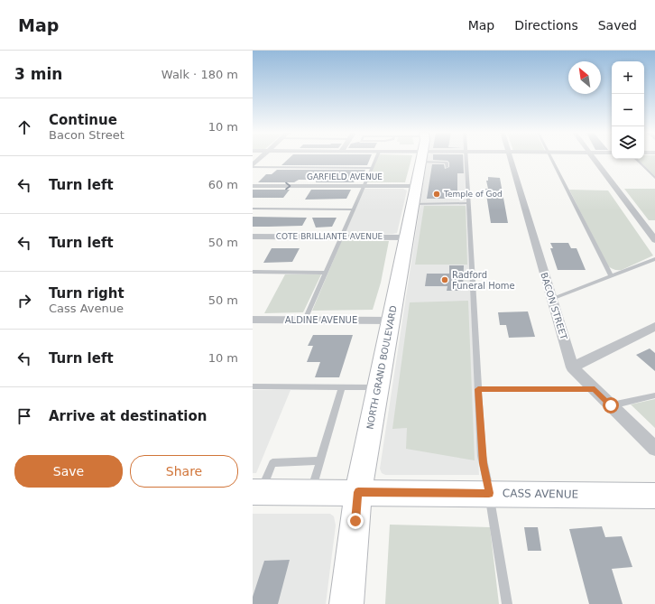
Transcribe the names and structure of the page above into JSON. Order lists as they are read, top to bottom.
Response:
{
  "streets": {
    "main road": ["NORTH GRAND BOULEVARD", "CASS AVENUE"],
    "street": [
      "GARFIELD AVENUE",
      "COTE BRILLIANTE AVENUE",
      "BACON STREET",
      "ALDINE AVENUE"
    ]
  },
  "crossings": [
    ["GARFIELD AVENUE", "NORTH GRAND BOULEVARD"],
    ["COTE BRILLIANTE AVENUE", "NORTH GRAND BOULEVARD"],
    ["ALDINE AVENUE", "NORTH GRAND BOULEVARD"],
    ["NORTH GRAND BOULEVARD", "CASS AVENUE"]
  ],
  "one_way": ["GARFIELD AVENUE"],
  "places": ["Temple of God", "Radford Funeral Home"],
  "north": "top left",
  "page": {
    "header": "Map",
    "nav": ["Map", "Directions", "Saved"],
    "heading": ["3 min", "Walk · 180 m"],
    "map_buttons": ["+", "−"],
    "list": [
      ["Continue", "Bacon Street", "10 m"],
      ["Turn left", "60 m"],
      ["Turn left", "50 m"],
      ["Turn right", "Cass Avenue", "50 m"],
      ["Turn left", "10 m"],
      "Arrive at destination"
    ],
    "buttons": ["Save", "Share"]
  }
}
